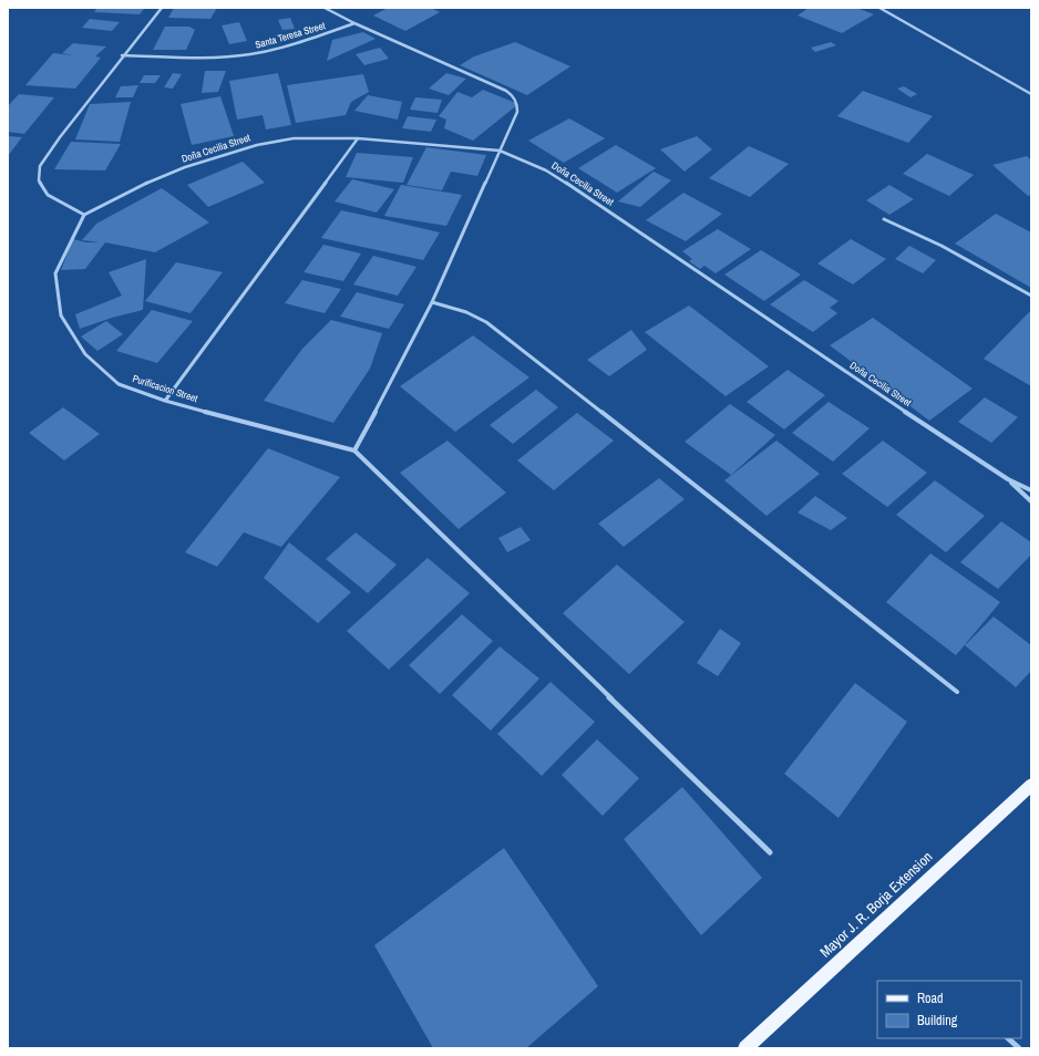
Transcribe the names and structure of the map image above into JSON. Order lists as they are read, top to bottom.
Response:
{
  "streets": {
    "main road": ["Mayor J. R. Borja Extension"],
    "street": ["Santa Teresa Street", "Doña Cecilia Street", "Purificacion Street"]
  },
  "crossings": [
    ["Doña Cecilia Street", "Purificacion Street"]
  ],
  "legend": ["Road", "Building"]
}
